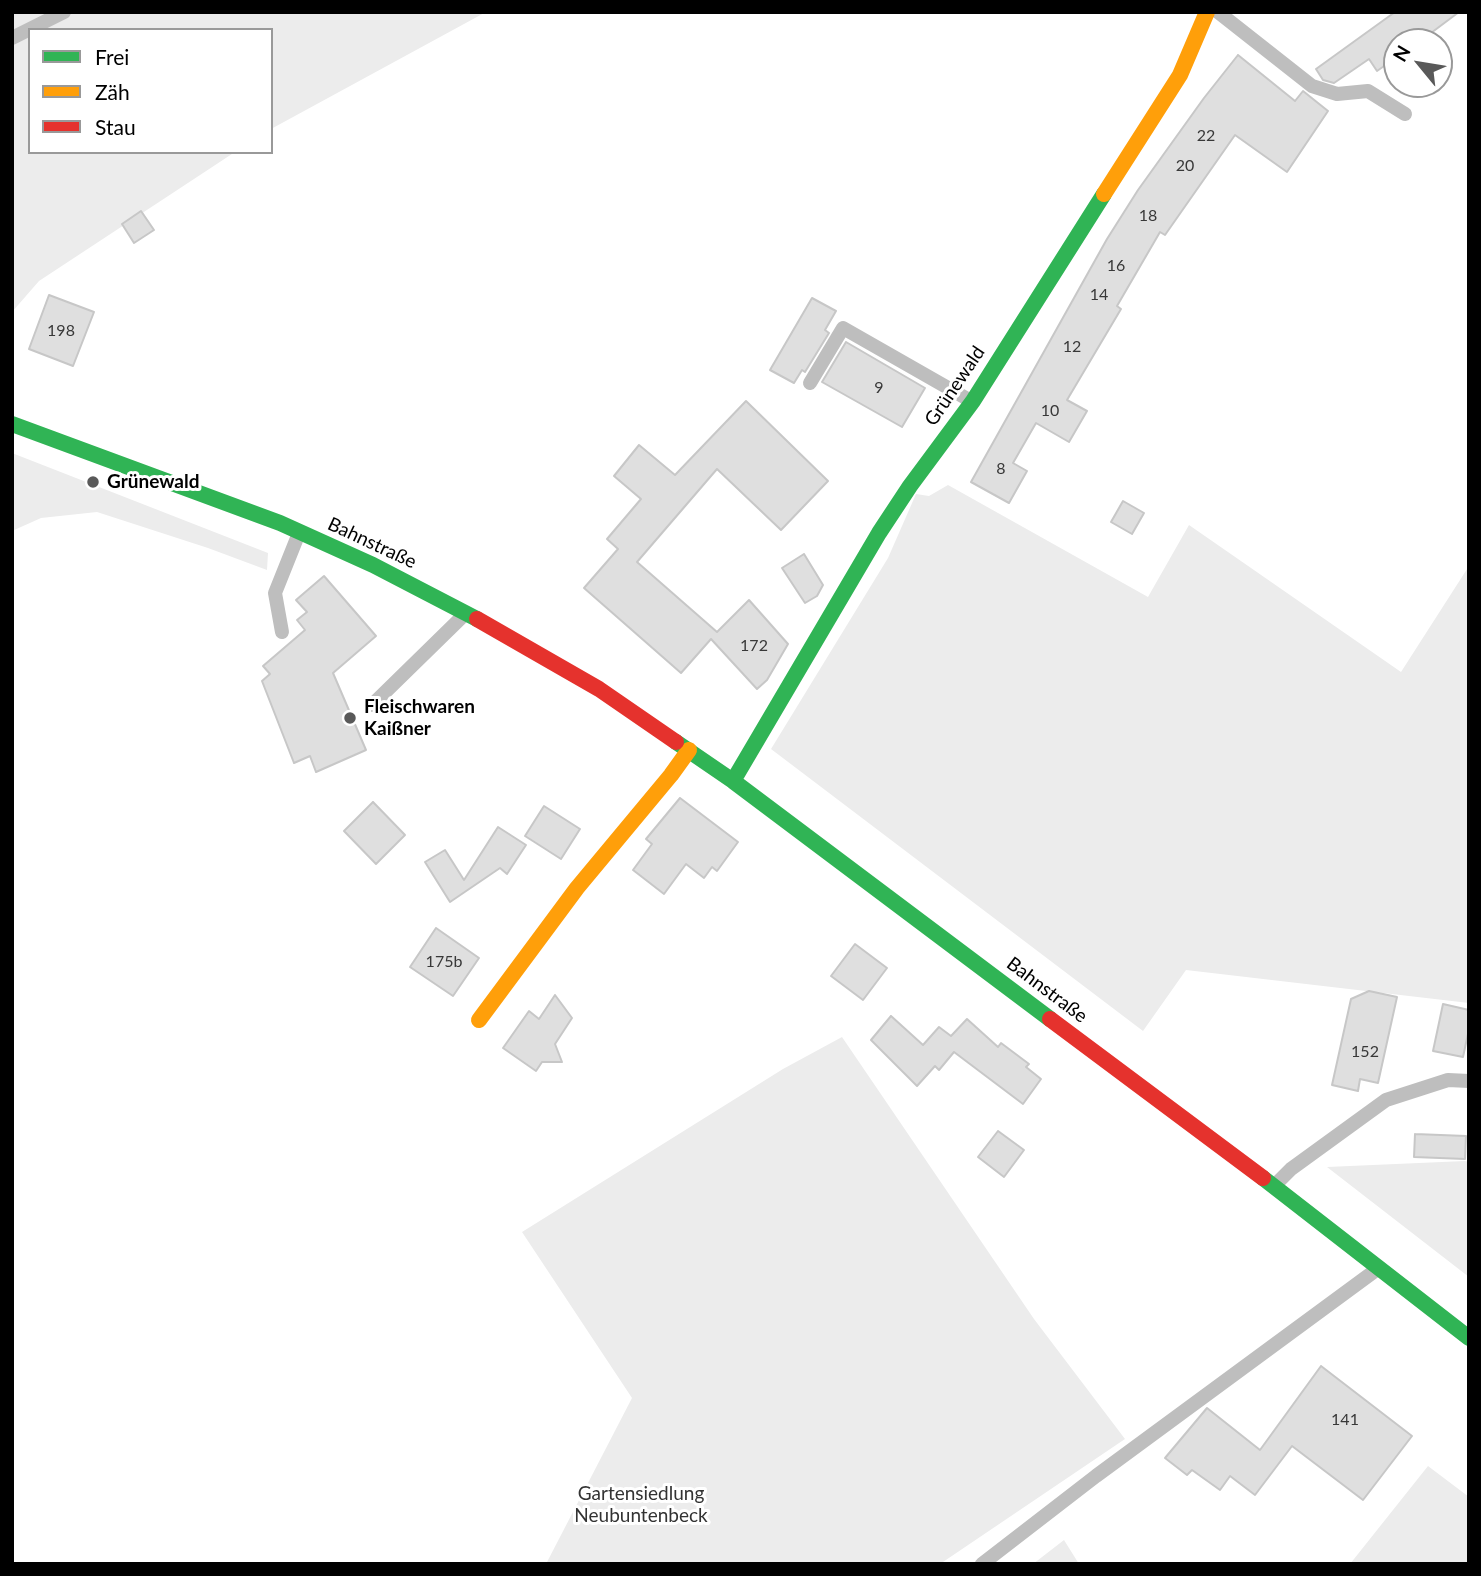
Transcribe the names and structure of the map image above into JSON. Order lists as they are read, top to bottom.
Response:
{
  "streets": {
    "main road": ["Grünewald", "Bahnstraße"]
  },
  "crossings": [
    ["Grünewald", "Bahnstraße"]
  ],
  "parks": ["Gartensiedlung Neubuntenbeck"],
  "places": ["Grünewald", "Fleischwaren Kaißner"],
  "house_numbers": [
    "22",
    "20",
    "18",
    "16",
    "14",
    "198",
    "12",
    "9",
    "10",
    "8",
    "172",
    "175b",
    "152",
    "141"
  ],
  "legend": ["Frei", "Zäh", "Stau"],
  "north": "top left"
}
